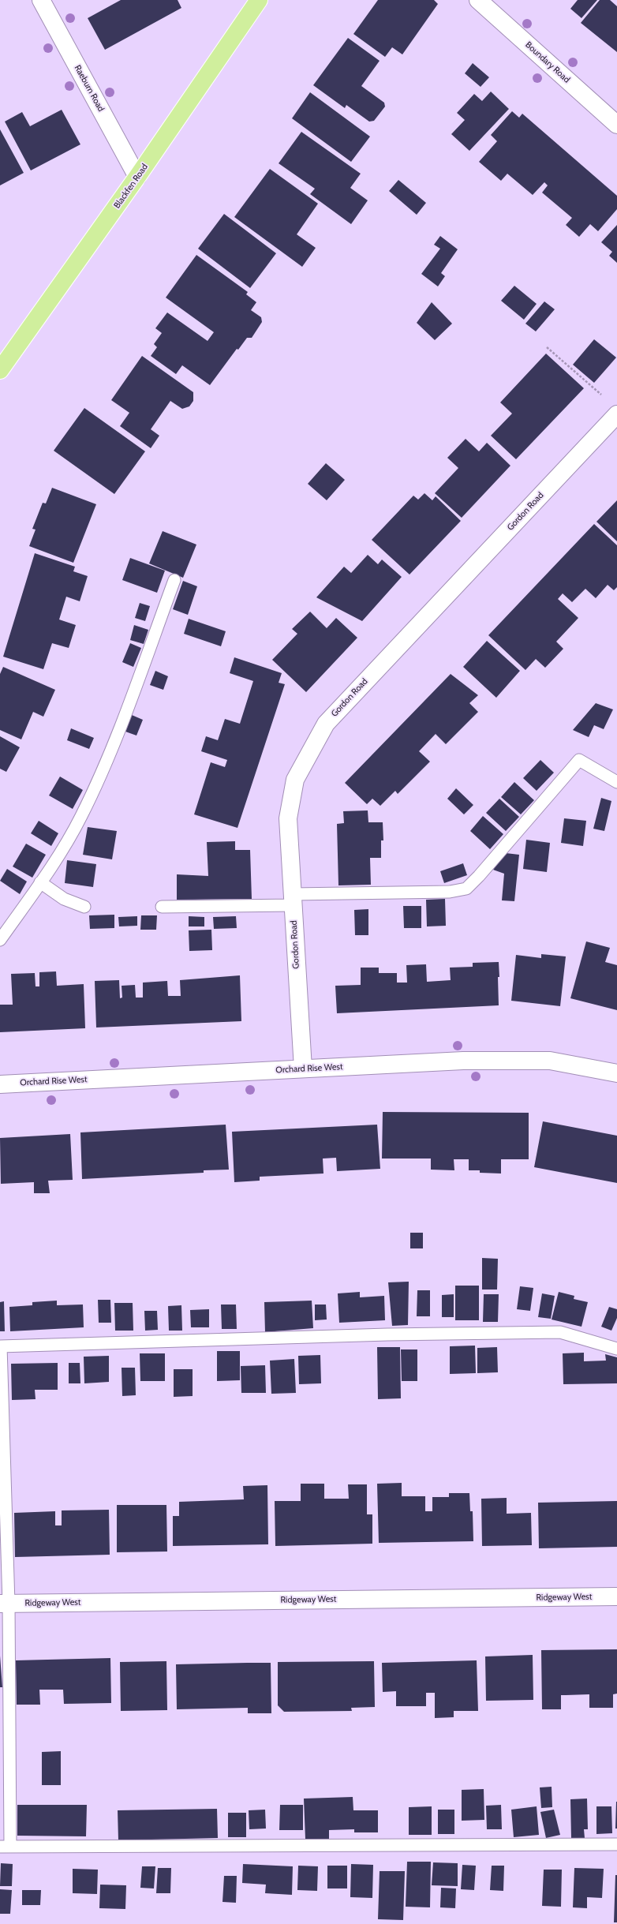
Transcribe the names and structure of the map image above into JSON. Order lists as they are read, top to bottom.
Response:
{
  "streets": {
    "main road": ["Blackfen Road"],
    "street": [
      "Boundary Road",
      "Raeburn Road",
      "Gordon Road",
      "Orchard Rise West",
      "Ridgeway West"
    ]
  },
  "crossings": [
    ["Raeburn Road", "Blackfen Road"],
    ["Gordon Road", "Orchard Rise West"]
  ]
}
